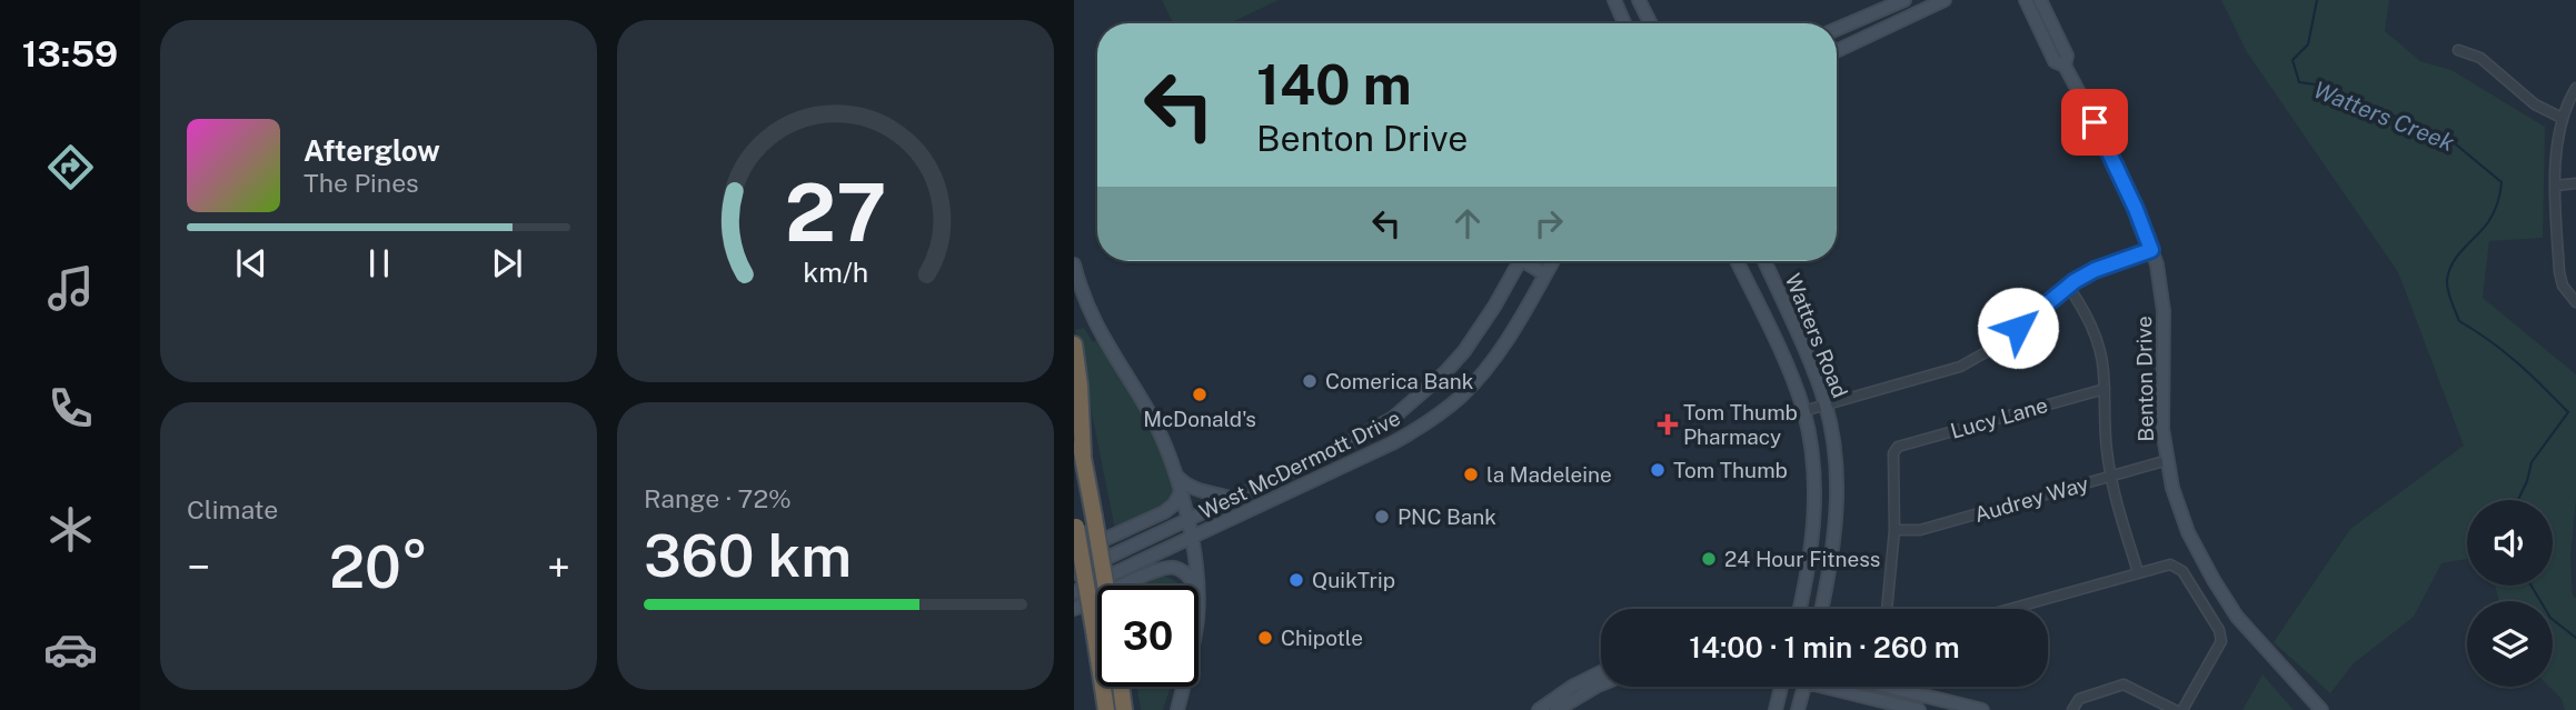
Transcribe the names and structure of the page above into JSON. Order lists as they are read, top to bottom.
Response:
{
  "streets": {
    "main road": ["Watters Road", "Benton Drive", "West McDermott Drive"],
    "street": ["Lucy Lane", "Audrey Way"]
  },
  "crossings": [
    ["Benton Drive", "Audrey Way"],
    ["Lucy Lane", "Audrey Way"]
  ],
  "water": ["Watters Creek"],
  "places": {
    "other": [
      "Comerica Bank",
      "McDonald's",
      "Tom Thumb",
      "la Madeleine",
      "PNC Bank",
      "24 Hour Fitness",
      "QuikTrip",
      "Chipotle"
    ],
    "health": ["Tom Thumb Pharmacy"]
  },
  "page": {
    "tabs": "13:59",
    "turn": ["140 m", "Benton Drive"],
    "song": ["Afterglow", "The Pines"],
    "tile": [
      "Climate",
      ["Range · 72%", "360 km"]
    ],
    "heat": ["−", "20°", "+"],
    "limit": "30",
    "trip": "14:00 · 1 min · 260 m",
    "gauge": ["27", "km/h"]
  }
}
